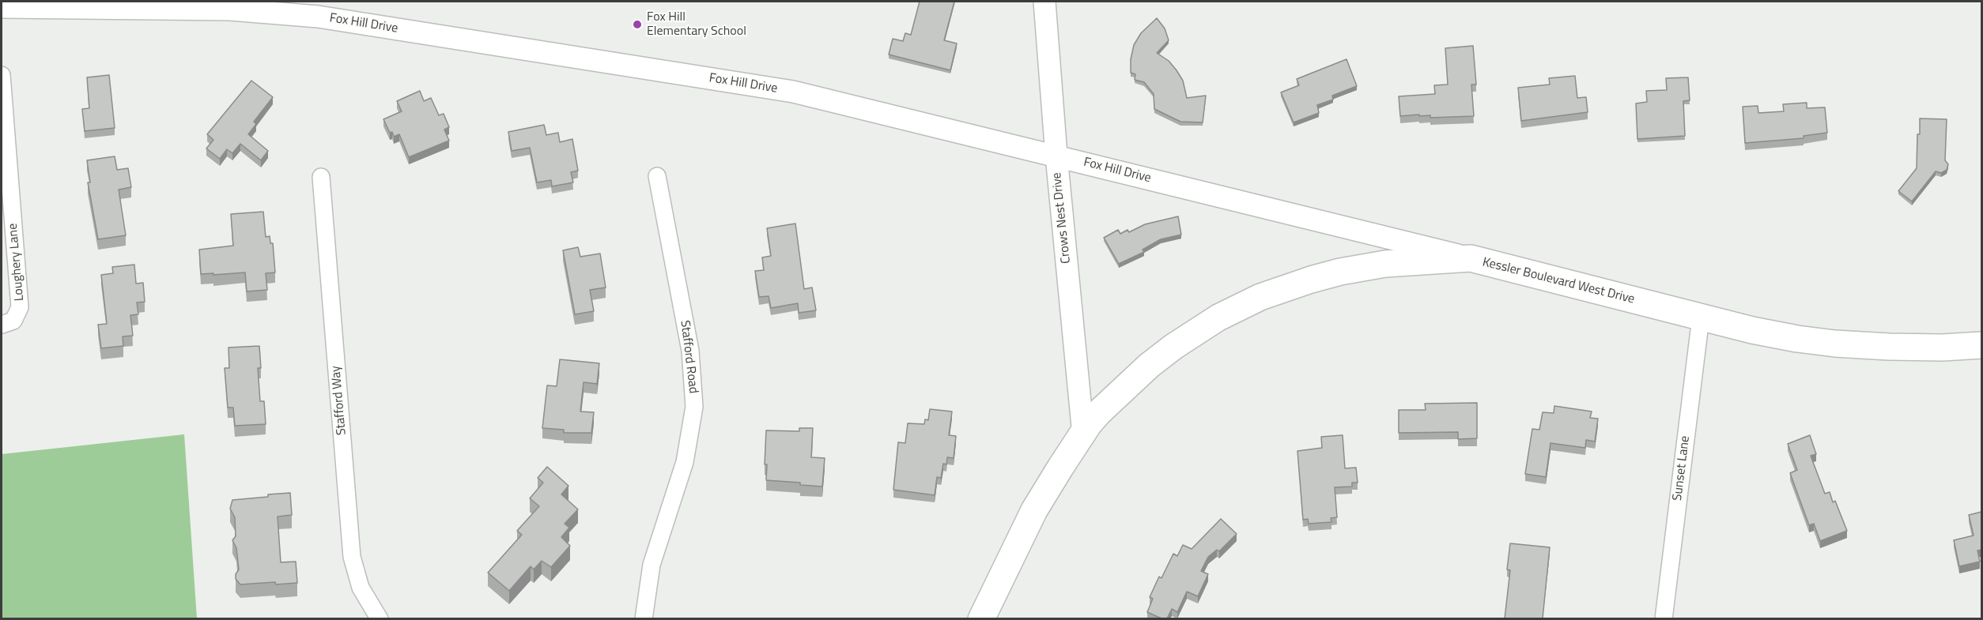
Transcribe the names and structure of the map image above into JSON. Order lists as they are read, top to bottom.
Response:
{
  "streets": {
    "main road": ["Kessler Boulevard West Drive"],
    "street": [
      "Fox Hill Drive",
      "Crows Nest Drive",
      "Loughery Lane",
      "Stafford Road",
      "Stafford Way",
      "Sunset Lane"
    ]
  },
  "crossings": [
    ["Fox Hill Drive", "Crows Nest Drive"],
    ["Fox Hill Drive", "Kessler Boulevard West Drive"],
    ["Crows Nest Drive", "Kessler Boulevard West Drive"],
    ["Kessler Boulevard West Drive", "Sunset Lane"]
  ],
  "places": ["Fox Hill Elementary School"]
}
